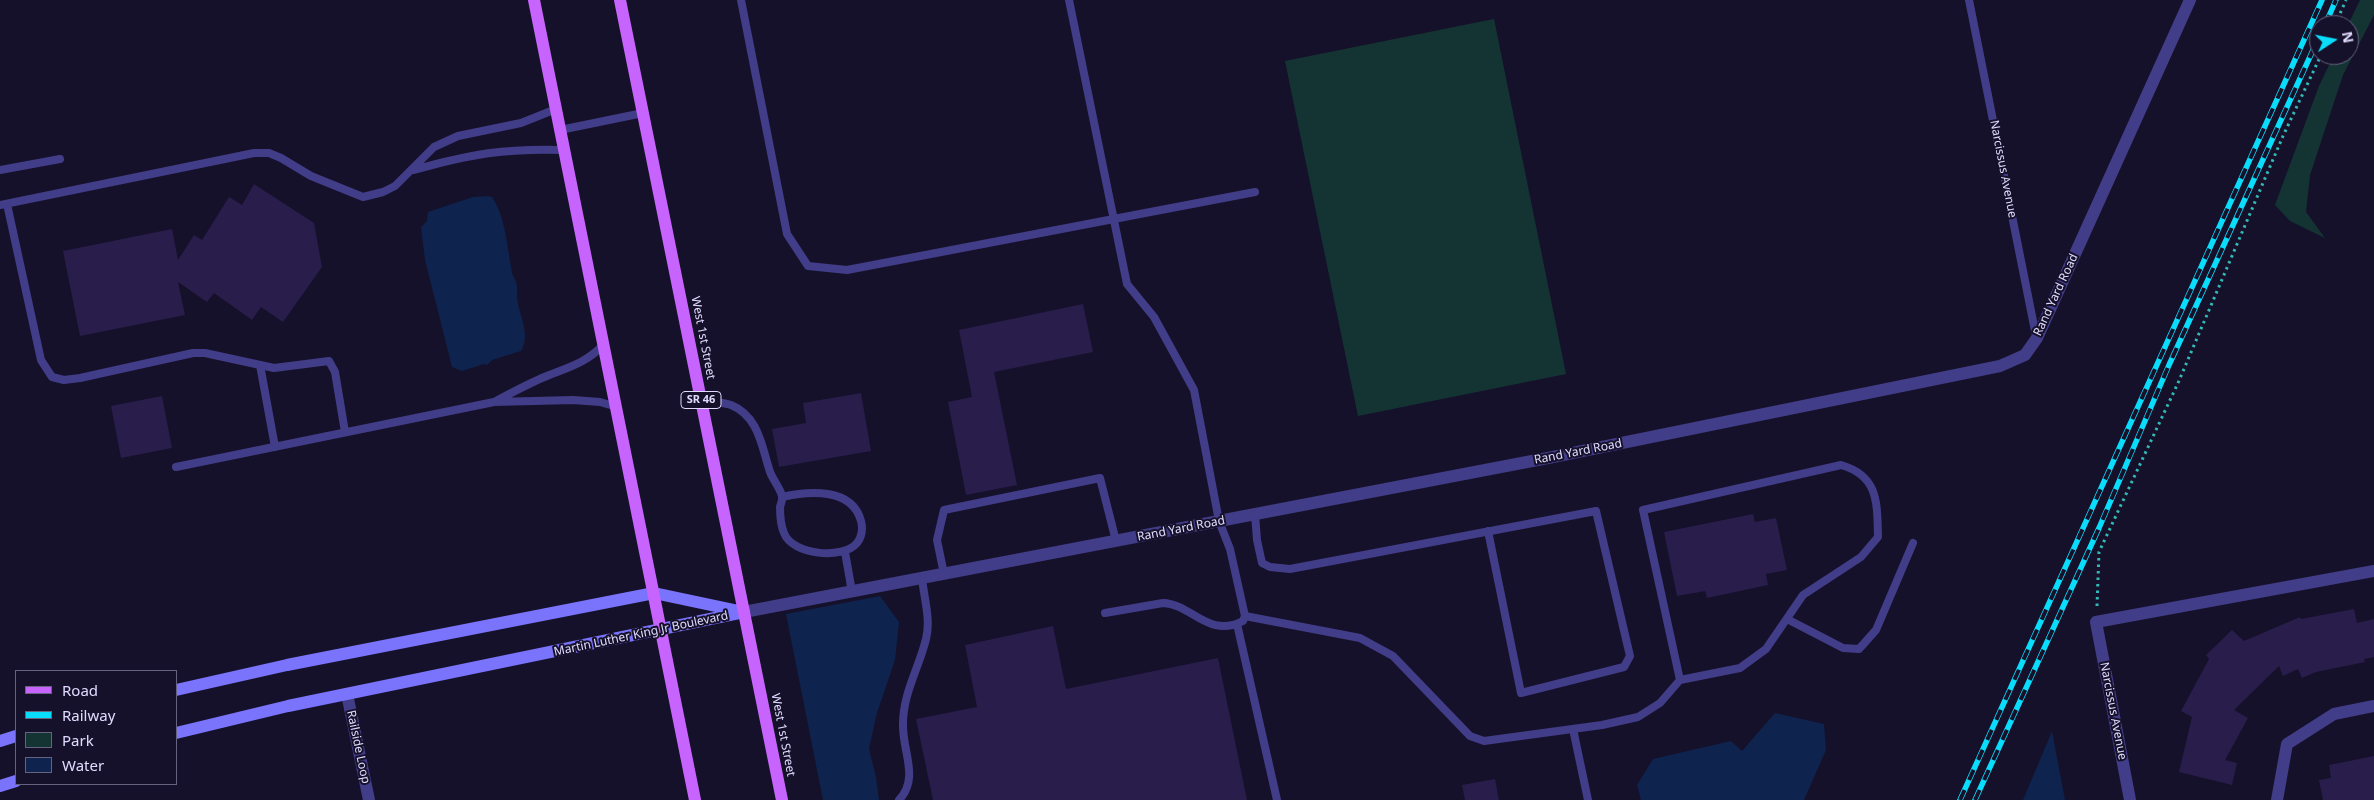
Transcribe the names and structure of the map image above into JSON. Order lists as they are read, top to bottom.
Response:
{
  "streets": {
    "main road": ["West 1st Street", "SR 46", "Martin Luther King Jr Boulevard"],
    "street": ["Narcissus Avenue", "Rand Yard Road", "Railside Loop"]
  },
  "crossings": [
    ["Narcissus Avenue", "Rand Yard Road"],
    ["Rand Yard Road", "West 1st Street"],
    ["Rand Yard Road", "Martin Luther King Jr Boulevard"],
    ["West 1st Street", "Martin Luther King Jr Boulevard"],
    ["Martin Luther King Jr Boulevard", "Railside Loop"]
  ],
  "legend": [
    "Road",
    "Railway",
    "Park",
    "Water"
  ],
  "north": "right"
}
